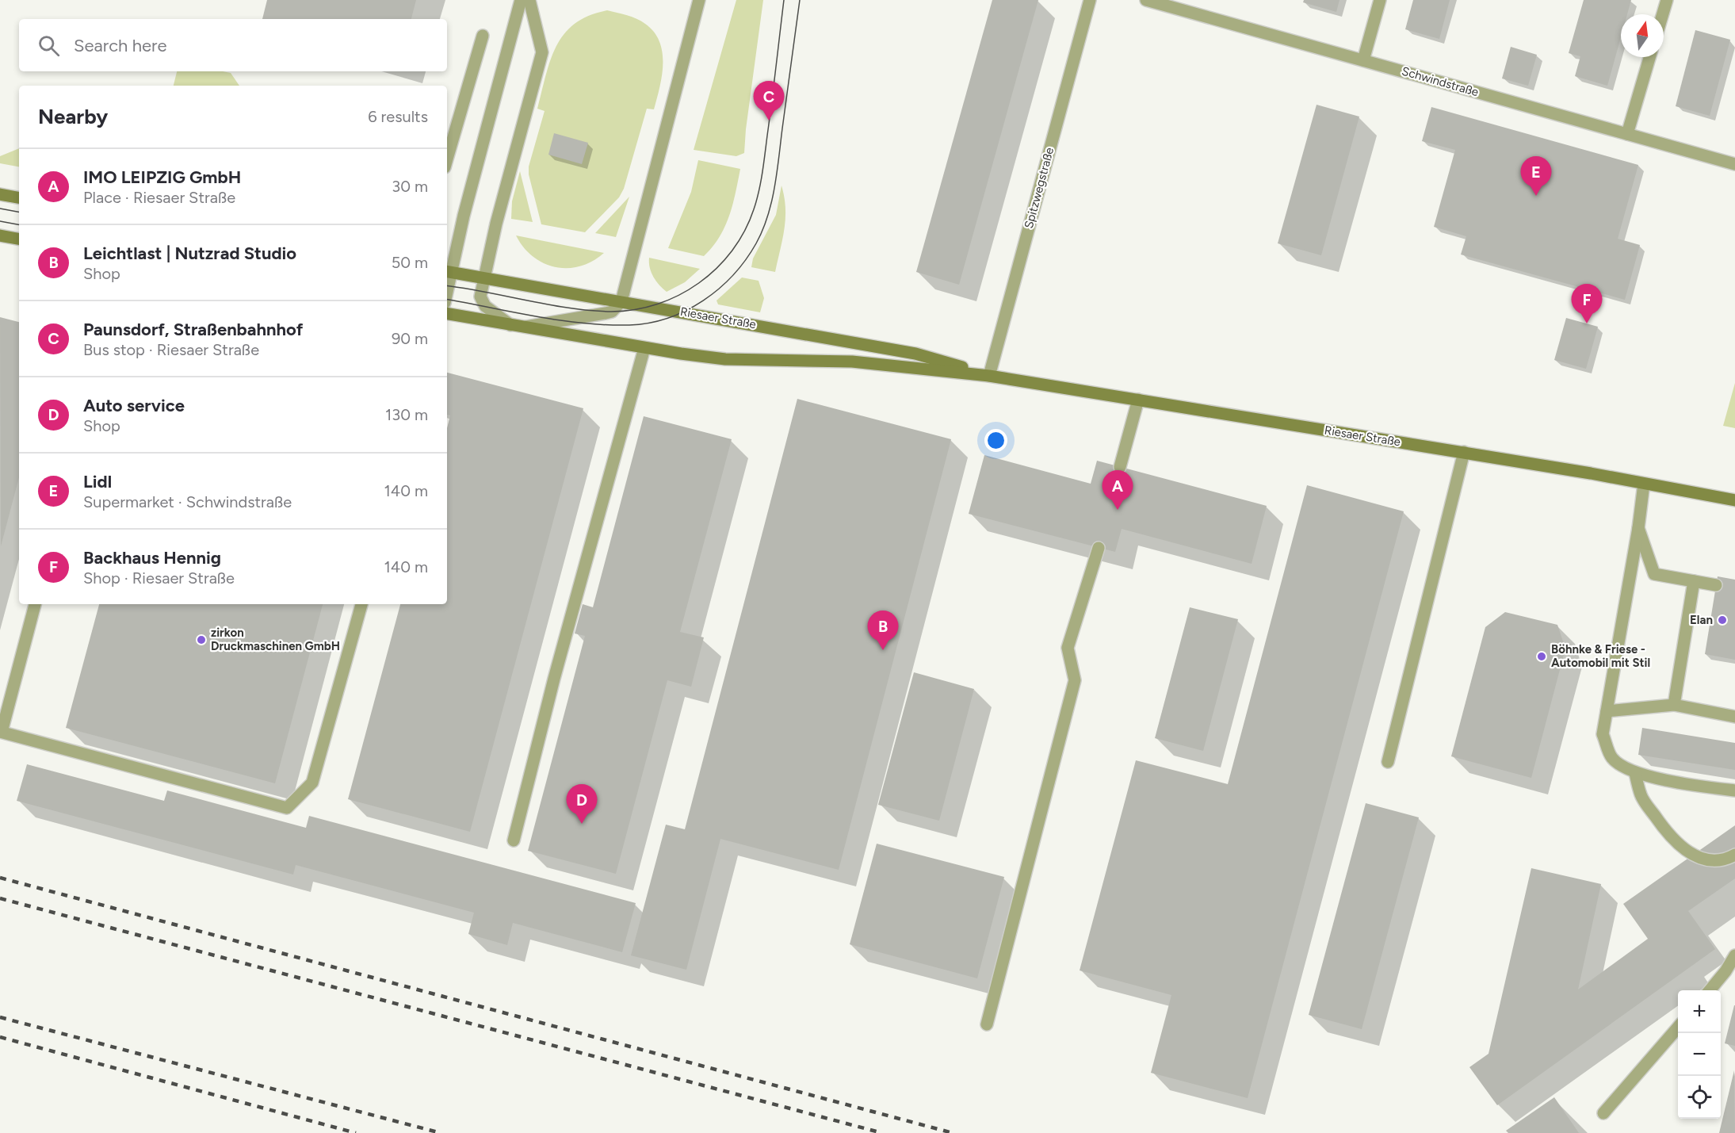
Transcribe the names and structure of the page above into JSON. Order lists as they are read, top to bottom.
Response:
{
  "streets": {
    "main road": ["Riesaer Straße"],
    "street": ["Schwindstraße", "Spitzwegstraße"]
  },
  "crossings": [
    ["Spitzwegstraße", "Riesaer Straße"]
  ],
  "places": ["Elan", "zirkon Druckmaschinen GmbH", "Böhnke & Friese - Automobil mit Stil"],
  "north": "top",
  "page": {
    "search": "Search here",
    "pins": [
      "C",
      "E",
      "F",
      "A",
      "B",
      "D"
    ],
    "heading": ["Nearby", "6 results"],
    "list": [
      {
        "mark": "A",
        "name": "IMO LEIPZIG GmbH",
        "note": "Place · Riesaer Straße",
        "value": "30 m"
      },
      {
        "mark": "B",
        "name": "Leichtlast | Nutzrad Studio",
        "note": "Shop",
        "value": "50 m"
      },
      {
        "mark": "C",
        "name": "Paunsdorf, Straßenbahnhof",
        "note": "Bus stop · Riesaer Straße",
        "value": "90 m"
      },
      {
        "mark": "D",
        "name": "Auto service",
        "note": "Shop",
        "value": "130 m"
      },
      {
        "mark": "E",
        "name": "Lidl",
        "note": "Supermarket · Schwindstraße",
        "value": "140 m"
      },
      {
        "mark": "F",
        "name": "Backhaus Hennig",
        "note": "Shop · Riesaer Straße",
        "value": "140 m"
      }
    ],
    "map_buttons": ["+", "−"]
  }
}
